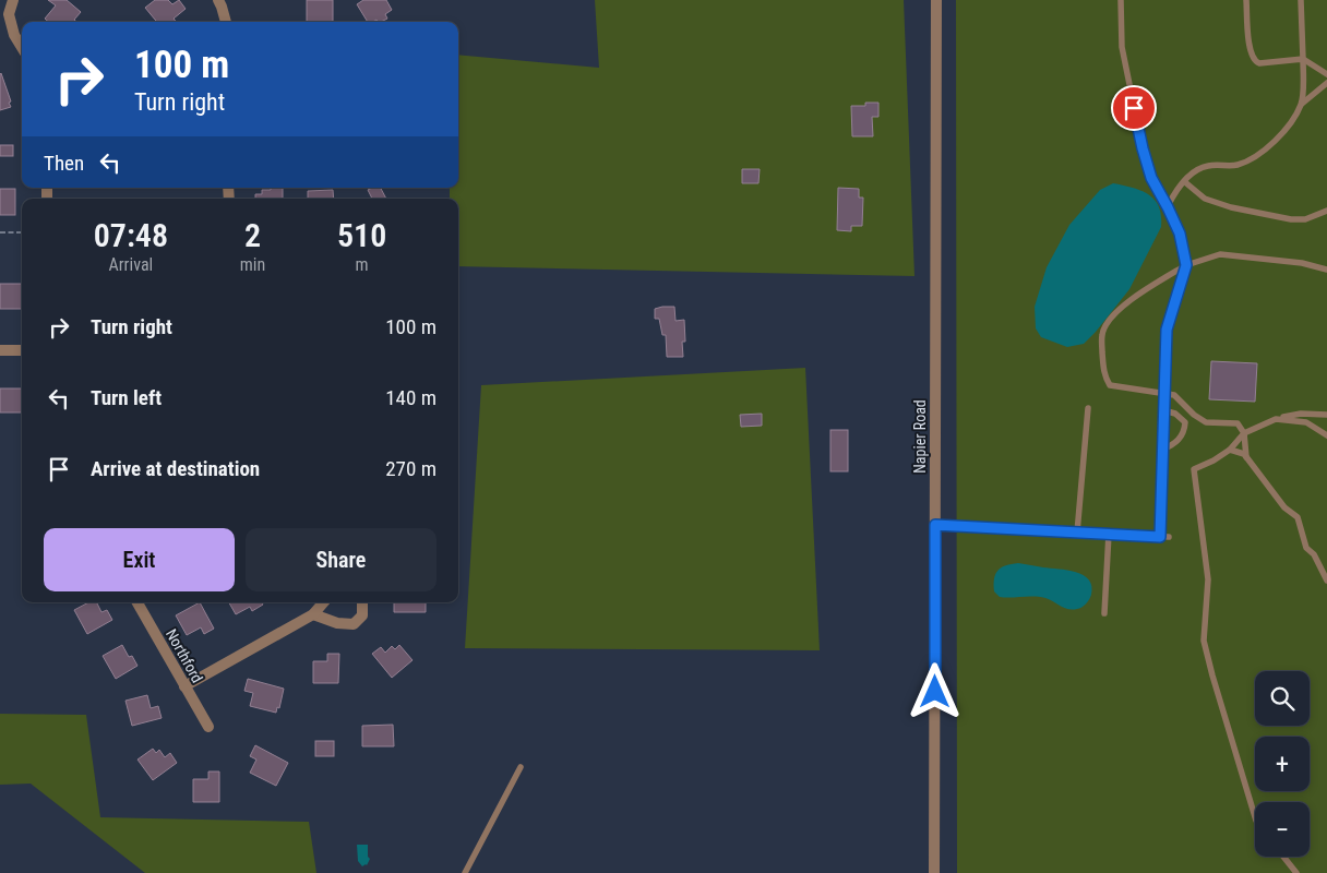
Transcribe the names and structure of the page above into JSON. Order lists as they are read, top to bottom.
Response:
{
  "streets": {
    "street": ["Napier Road", "Northford"]
  },
  "page": {
    "turn": ["100 m", "Turn right"],
    "then": "Then",
    "eta": [
      "07:48",
      "Arrival",
      "2",
      "min",
      "510",
      "m"
    ],
    "list": [
      {
        "name": "Turn right",
        "value": "100 m"
      },
      {
        "name": "Turn left",
        "value": "140 m"
      },
      {
        "name": "Arrive at destination",
        "value": "270 m"
      }
    ],
    "buttons": ["Exit", "Share"],
    "map_buttons": ["+", "−"]
  }
}
